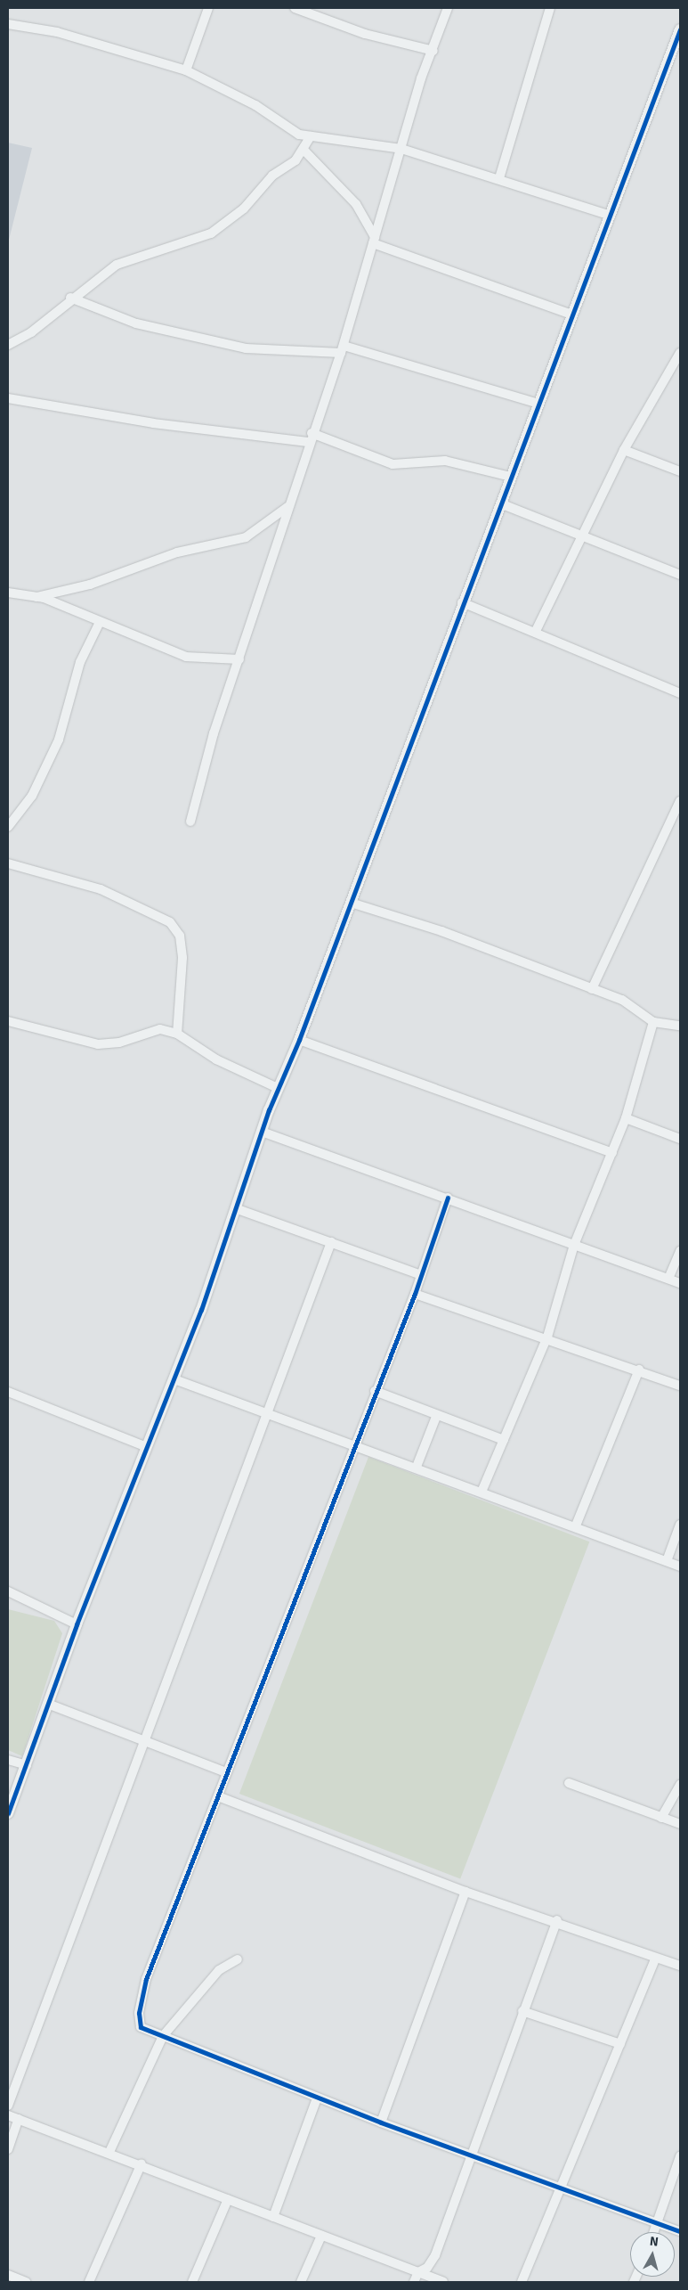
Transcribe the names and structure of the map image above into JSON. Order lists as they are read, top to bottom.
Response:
{
  "north": "top"
}
